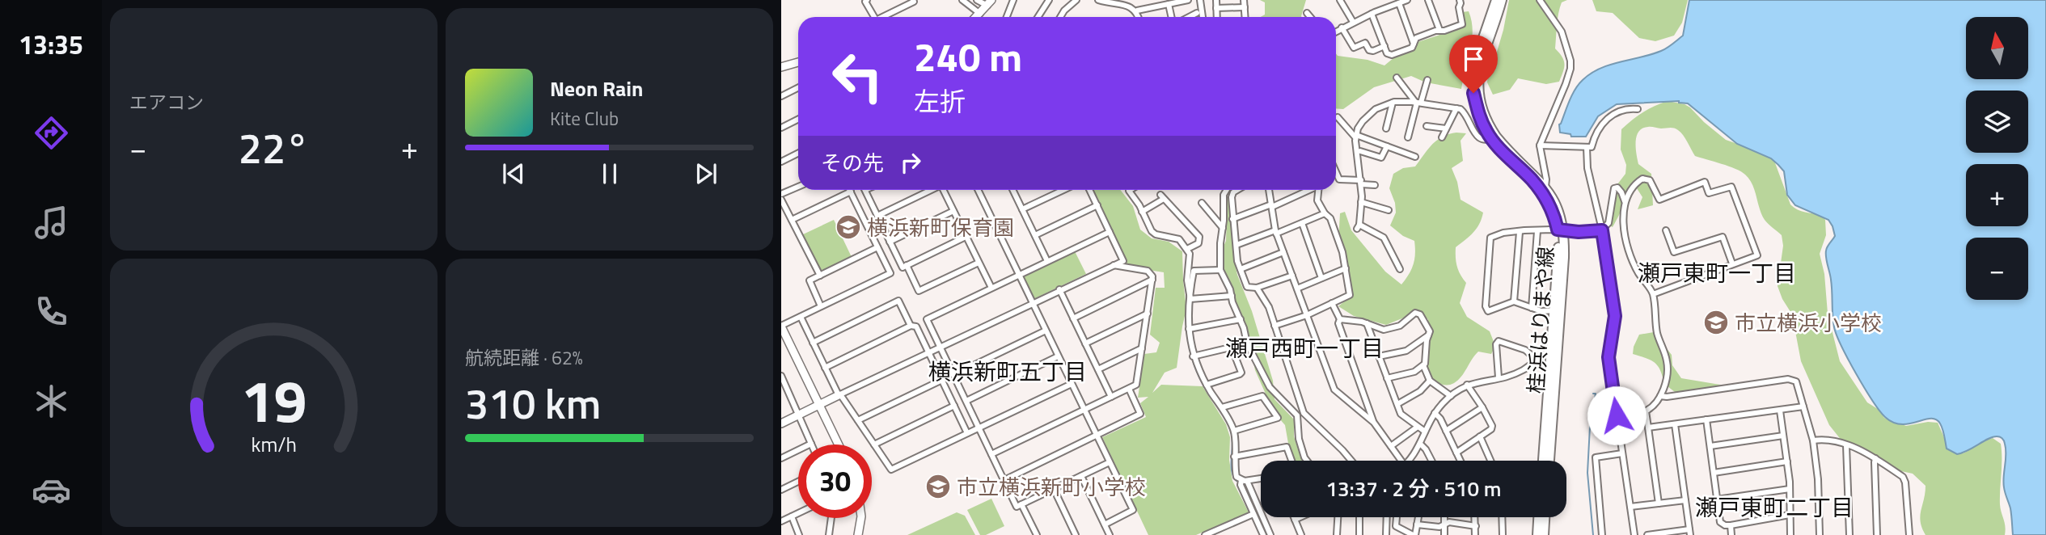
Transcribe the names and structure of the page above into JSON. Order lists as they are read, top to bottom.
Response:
{
  "streets": {
    "main road": ["桂浜はりまや線"]
  },
  "districts": [
    "瀬戸東町一丁目",
    "瀬戸西町一丁目",
    "横浜新町五丁目",
    "瀬戸東町二丁目"
  ],
  "places": {
    "school or university": ["横浜新町保育園", "市立横浜小学校", "市立横浜新町小学校"]
  },
  "north": "top",
  "page": {
    "tabs": "13:35",
    "tile": [
      "エアコン",
      ["航続距離 · 62%", "310 km"]
    ],
    "map_buttons": ["+", "−"],
    "turn": ["240 m", "左折"],
    "song": ["Neon Rain", "Kite Club"],
    "heat": ["−", "22°", "+"],
    "then": "その先",
    "limit": "30",
    "trip": "13:37 · 2 分 · 510 m",
    "gauge": ["19", "km/h"]
  }
}
